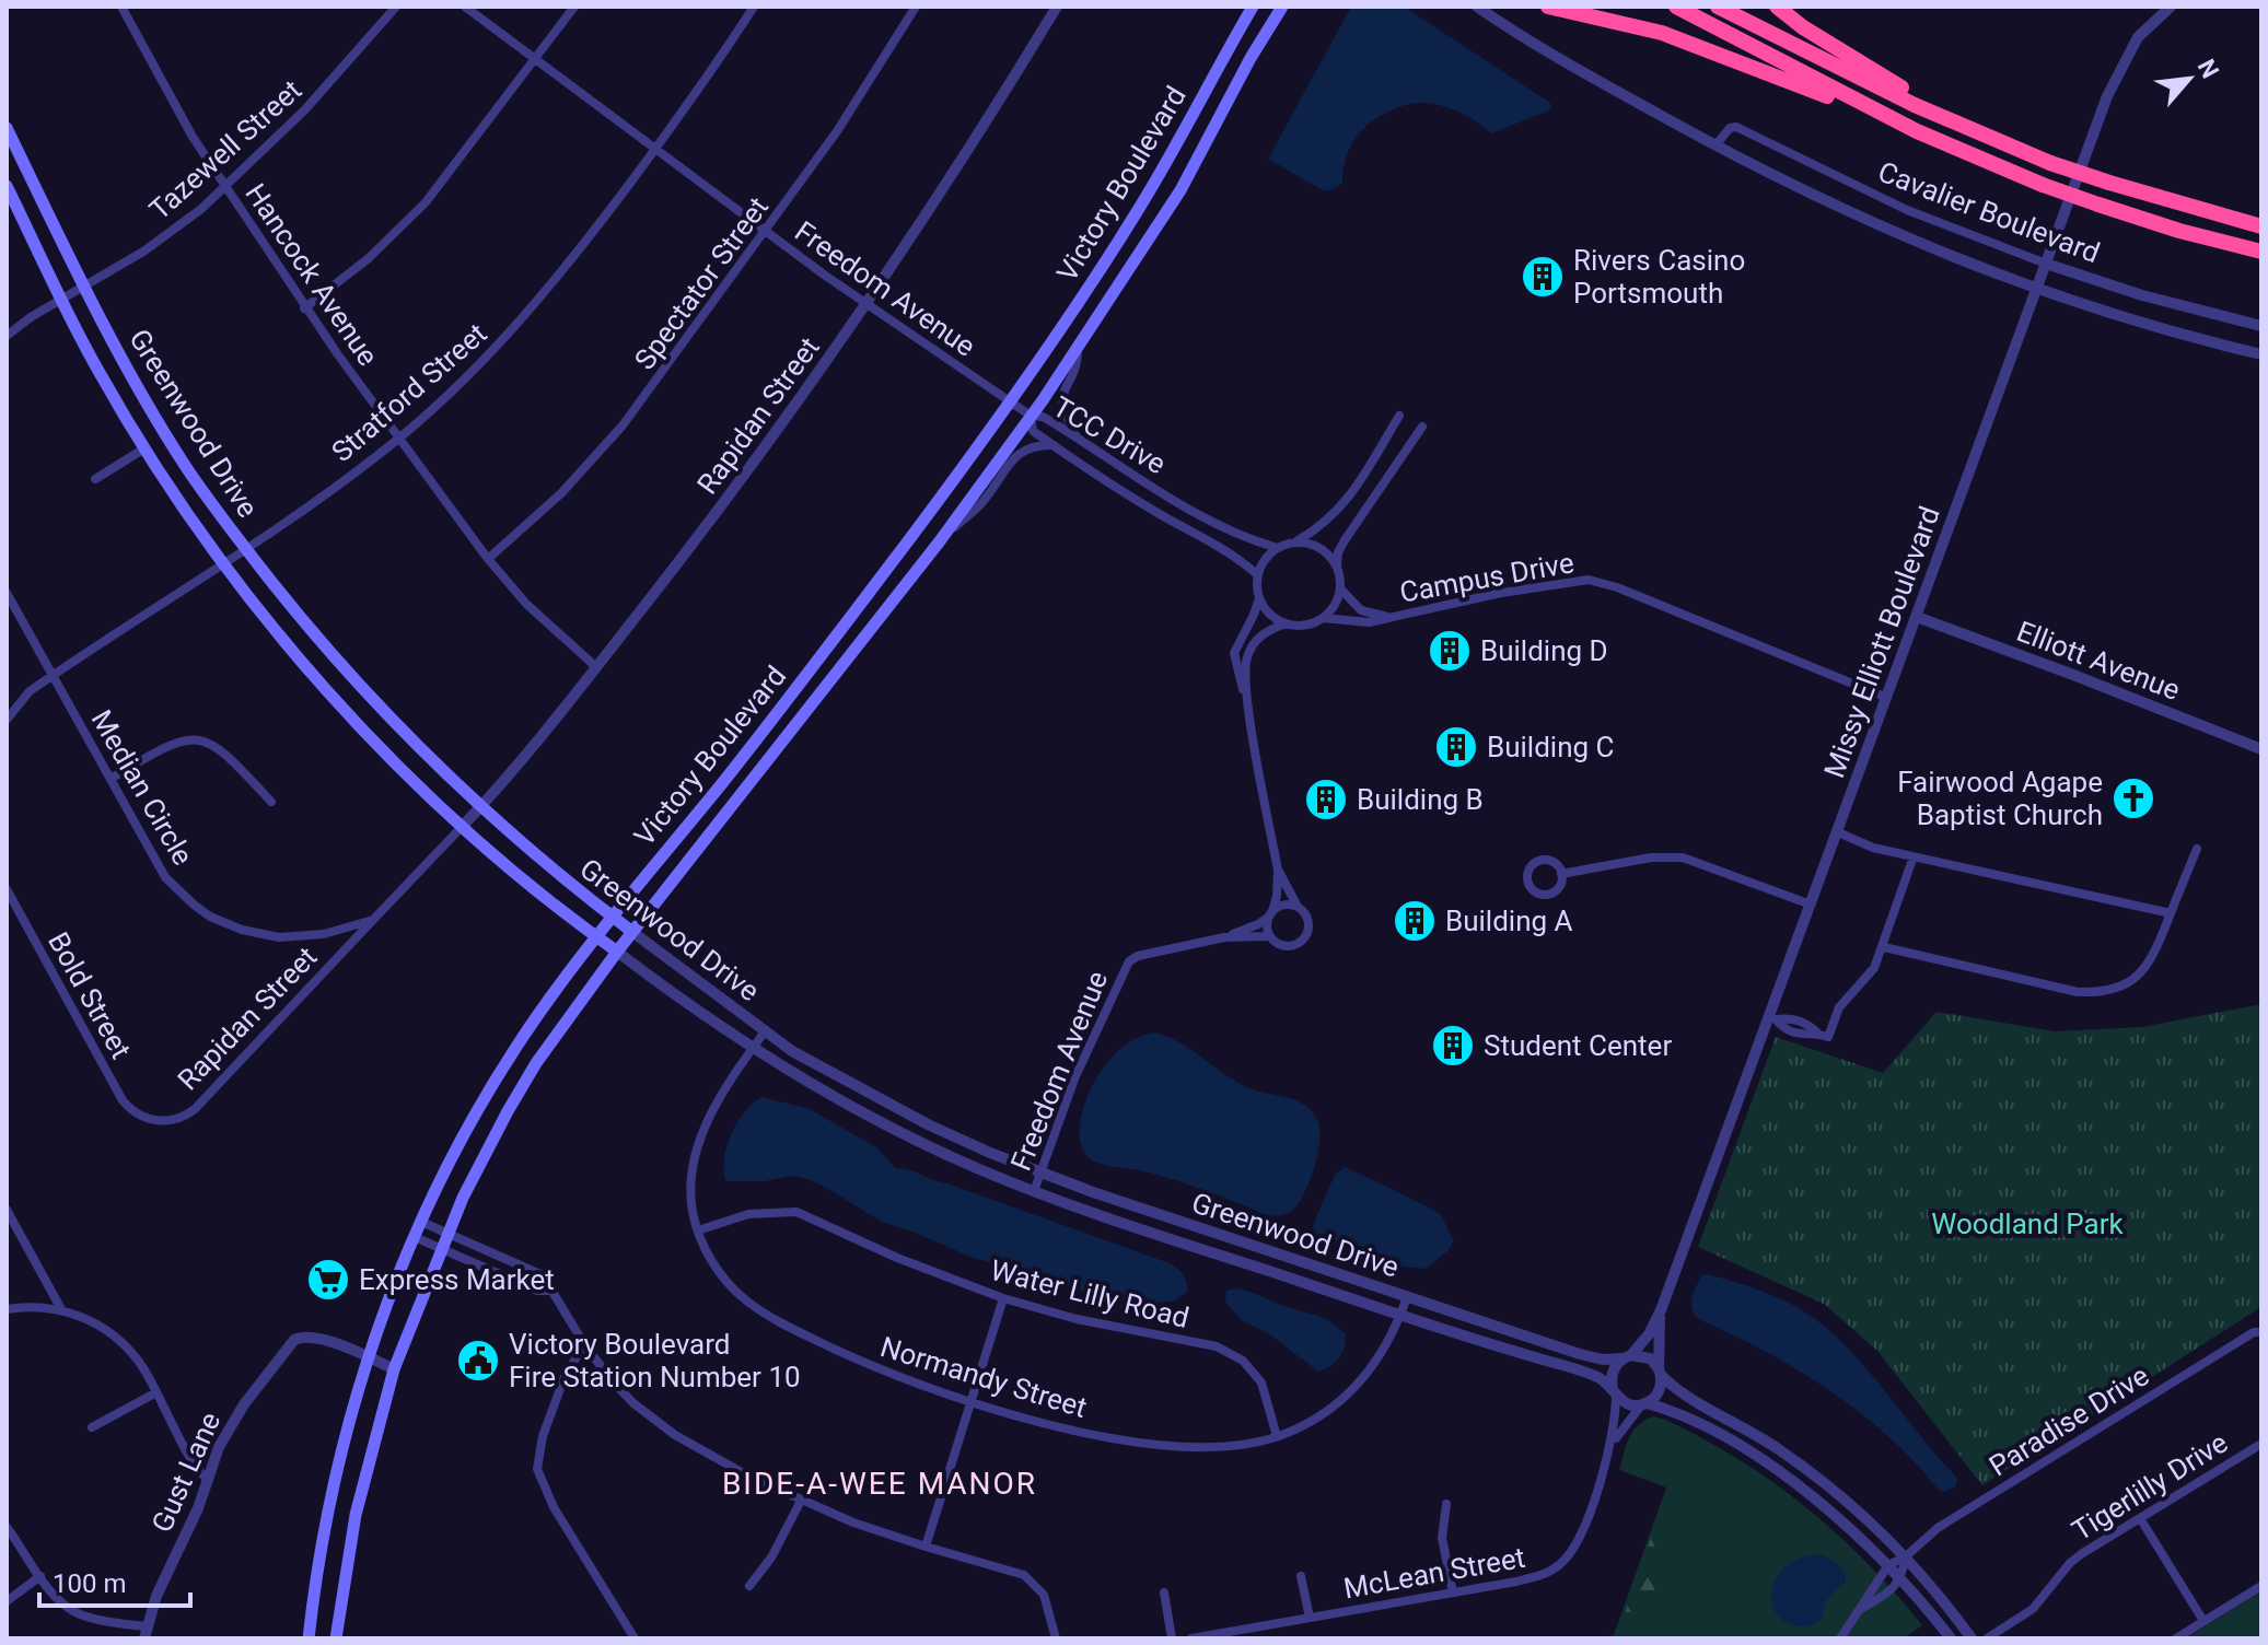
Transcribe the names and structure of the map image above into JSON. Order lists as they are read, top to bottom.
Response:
{
  "streets": {
    "main road": ["Victory Boulevard", "Greenwood Drive"],
    "street": [
      "Tazewell Street",
      "Cavalier Boulevard",
      "Hancock Avenue",
      "Spectator Street",
      "Freedom Avenue",
      "Stratford Street",
      "Rapidan Street",
      "TCC Drive",
      "Campus Drive",
      "Missy Elliott Boulevard",
      "Elliott Avenue",
      "Median Circle",
      "Bold Street",
      "Water Lilly Road",
      "Normandy Street",
      "Paradise Drive",
      "Gust Lane",
      "Tigerlilly Drive",
      "McLean Street"
    ]
  },
  "crossings": [
    ["Tazewell Street", "Hancock Avenue"],
    ["Tazewell Street", "Greenwood Drive"],
    ["Victory Boulevard", "Freedom Avenue"],
    ["Victory Boulevard", "Greenwood Drive"],
    ["Victory Boulevard", "TCC Drive"],
    ["Victory Boulevard", "Gust Lane"],
    ["Cavalier Boulevard", "Missy Elliott Boulevard"],
    ["Hancock Avenue", "Spectator Street"],
    ["Hancock Avenue", "Stratford Street"],
    ["Hancock Avenue", "Rapidan Street"],
    ["Spectator Street", "Freedom Avenue"],
    ["Freedom Avenue", "Stratford Street"],
    ["Freedom Avenue", "Rapidan Street"],
    ["Freedom Avenue", "Greenwood Drive"],
    ["Freedom Avenue", "TCC Drive"],
    ["Freedom Avenue", "Campus Drive"],
    ["Stratford Street", "Greenwood Drive"],
    ["Stratford Street", "Median Circle"],
    ["Rapidan Street", "Greenwood Drive"],
    ["Rapidan Street", "Median Circle"],
    ["Rapidan Street", "Bold Street"],
    ["Greenwood Drive", "Missy Elliott Boulevard"],
    ["Greenwood Drive", "Normandy Street"],
    ["Greenwood Drive", "McLean Street"],
    ["TCC Drive", "Campus Drive"],
    ["Campus Drive", "Missy Elliott Boulevard"],
    ["Missy Elliott Boulevard", "Elliott Avenue"],
    ["Missy Elliott Boulevard", "McLean Street"],
    ["Water Lilly Road", "Normandy Street"]
  ],
  "districts": ["BIDE-A-WEE MANOR"],
  "parks": ["Woodland Park"],
  "places": {
    "building": [
      "Rivers Casino Portsmouth",
      "Building D",
      "Building C",
      "Building B",
      "Building A",
      "Student Center"
    ],
    "church": ["Fairwood Agape Baptist Church"],
    "supermarket": ["Express Market"],
    "public building": ["Victory Boulevard Fire Station Number 10"]
  },
  "scale_bar": "100 m",
  "north": "top right"
}
